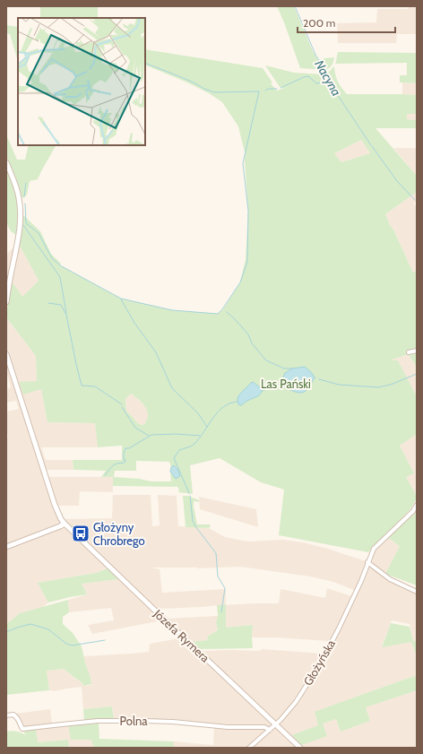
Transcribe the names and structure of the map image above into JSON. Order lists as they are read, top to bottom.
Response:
{
  "streets": {
    "street": ["Józefa Rymera", "Głożyńska", "Polna"]
  },
  "crossings": [
    ["Józefa Rymera", "Głożyńska"],
    ["Głożyńska", "Polna"]
  ],
  "water": ["Nacyna"],
  "parks": ["Las Pański"],
  "places": {
    "bus stop": ["Głożyny Chrobrego"]
  },
  "scale_bar": "200 m"
}
